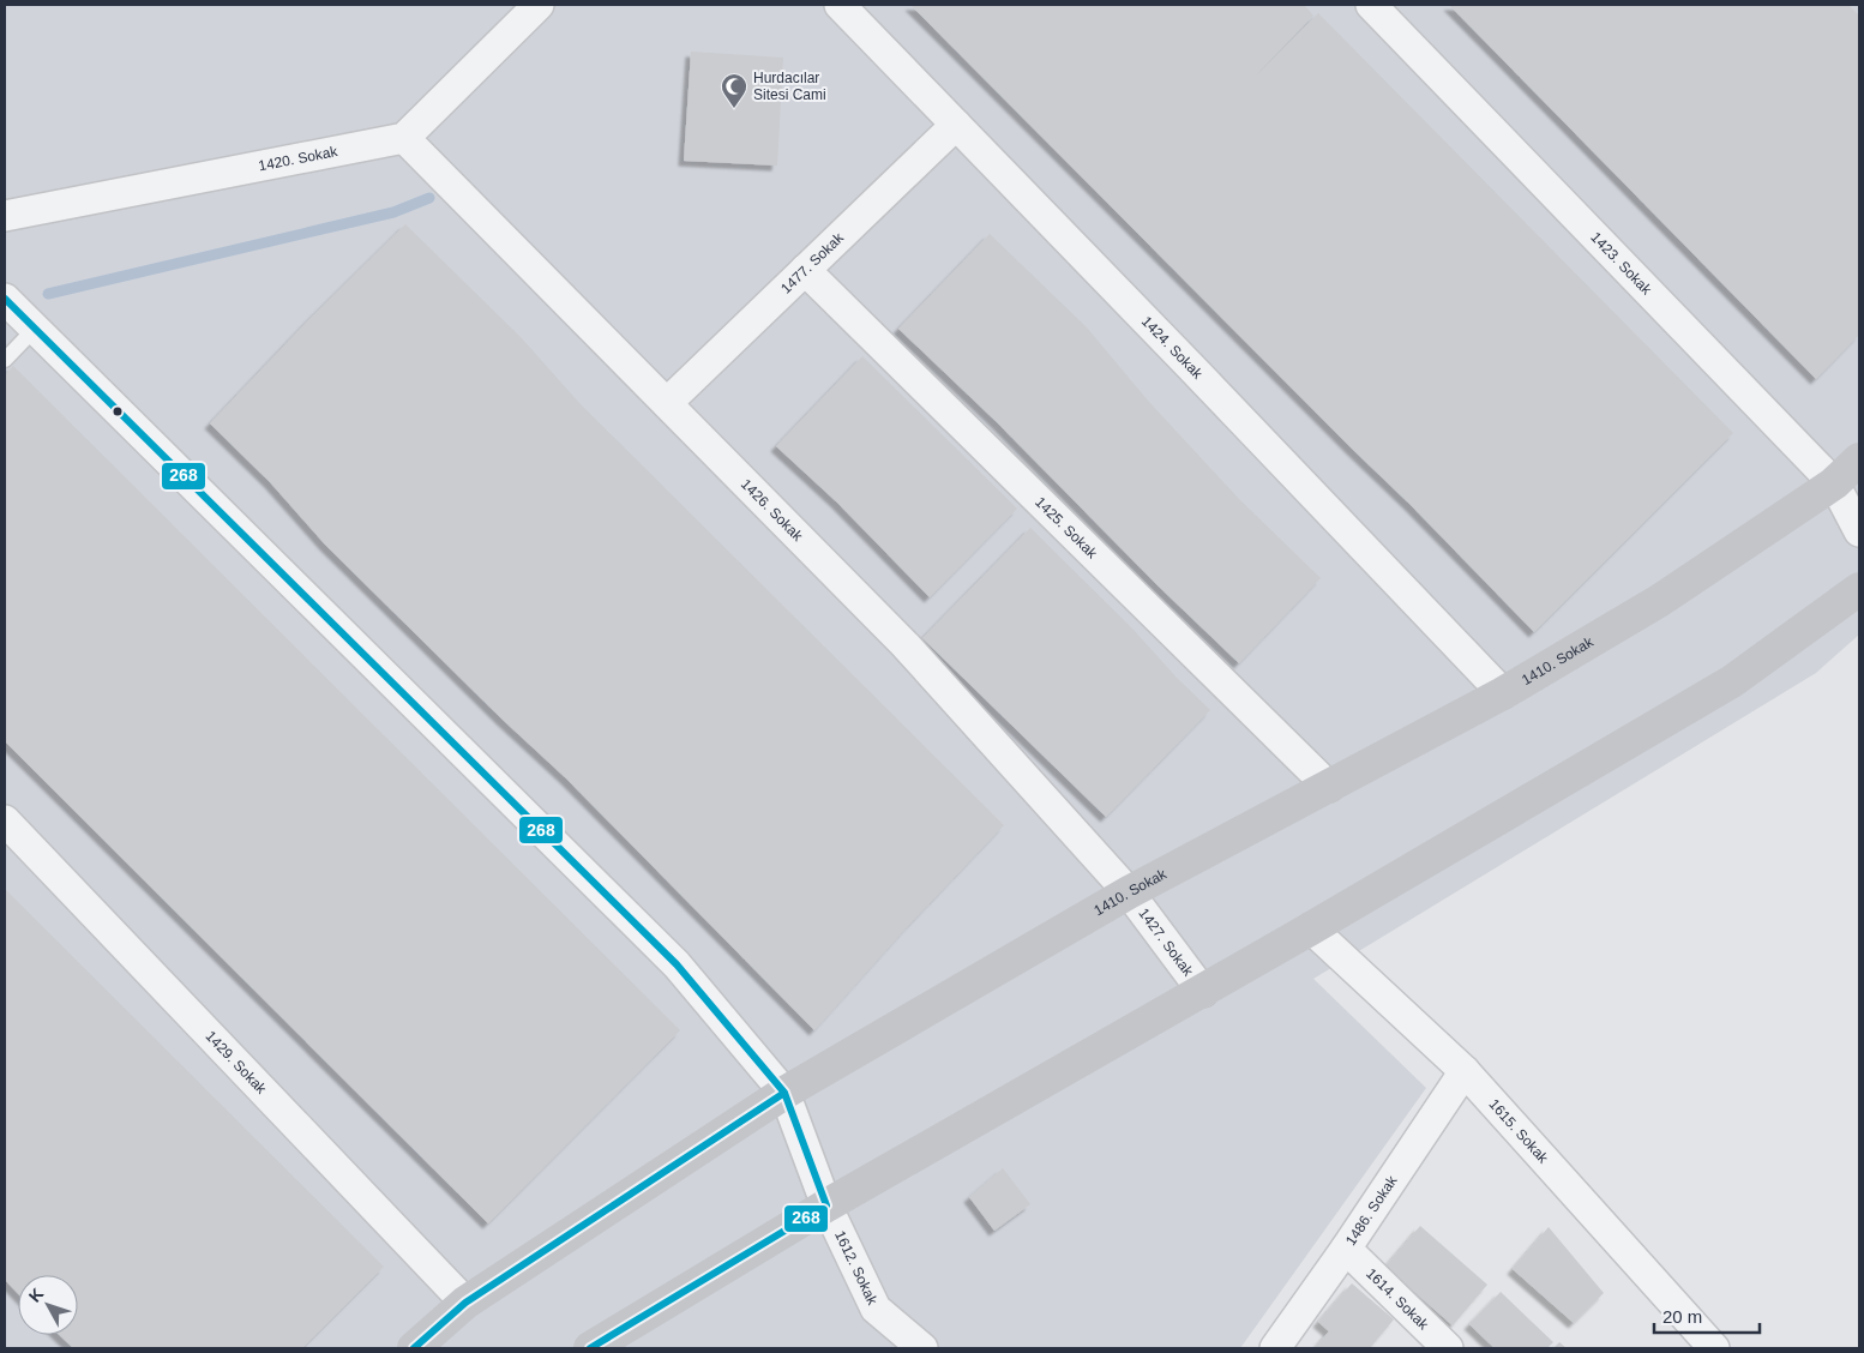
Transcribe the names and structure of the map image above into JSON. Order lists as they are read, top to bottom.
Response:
{
  "streets": {
    "street": [
      "1420. Sokak",
      "1477. Sokak",
      "1423. Sokak",
      "1424. Sokak",
      "1426. Sokak",
      "1425. Sokak",
      "1410. Sokak",
      "1427. Sokak",
      "1429. Sokak",
      "1615. Sokak",
      "1486. Sokak",
      "1612. Sokak",
      "1614. Sokak"
    ]
  },
  "crossings": [
    ["1420. Sokak", "1426. Sokak"],
    ["1477. Sokak", "1424. Sokak"],
    ["1477. Sokak", "1426. Sokak"],
    ["1477. Sokak", "1425. Sokak"],
    ["1423. Sokak", "1410. Sokak"],
    ["1424. Sokak", "1410. Sokak"],
    ["1426. Sokak", "1410. Sokak"],
    ["1426. Sokak", "1427. Sokak"],
    ["1425. Sokak", "1410. Sokak"],
    ["1410. Sokak", "1427. Sokak"],
    ["1410. Sokak", "1429. Sokak"],
    ["1615. Sokak", "1486. Sokak"],
    ["1486. Sokak", "1614. Sokak"]
  ],
  "places": {
    "mosque": ["Hurdacılar Sitesi Cami"]
  },
  "lines": ["transit line 268"],
  "scale_bar": "20 m",
  "north": "top left"
}
